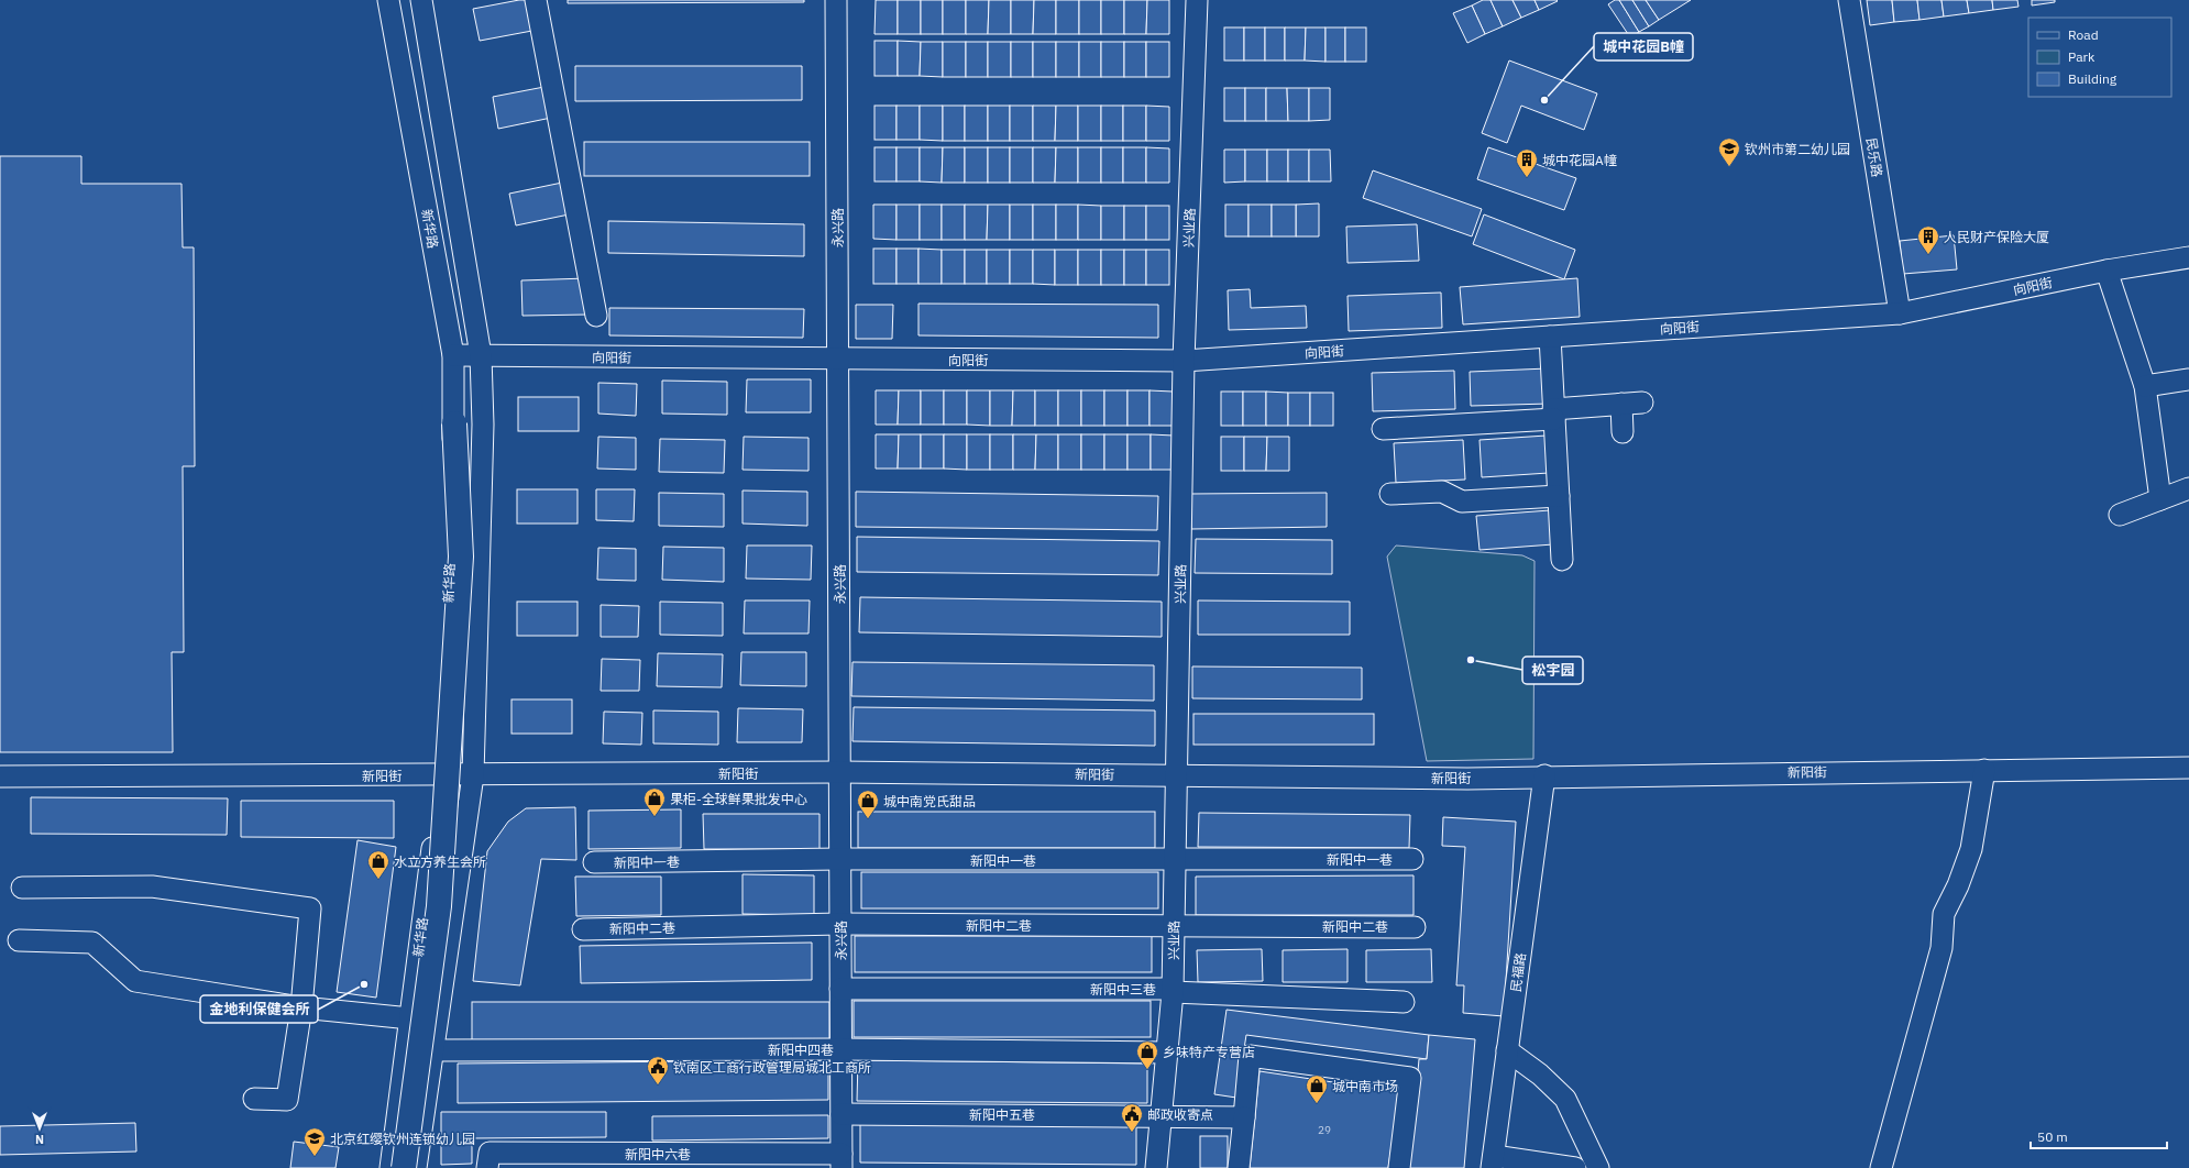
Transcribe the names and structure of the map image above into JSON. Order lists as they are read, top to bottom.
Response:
{
  "streets": {
    "street": [
      "民乐路",
      "永兴路",
      "兴业路",
      "新华路",
      "向阳街",
      "新阳街",
      "新阳中一巷",
      "新阳中二巷",
      "民福路",
      "新阳中三巷",
      "新阳中四巷",
      "新阳中五巷",
      "新阳中六巷"
    ]
  },
  "crossings": [
    ["民乐路", "向阳街"],
    ["永兴路", "向阳街"],
    ["永兴路", "新阳街"],
    ["永兴路", "新阳中一巷"],
    ["永兴路", "新阳中二巷"],
    ["永兴路", "新阳中三巷"],
    ["永兴路", "新阳中四巷"],
    ["永兴路", "新阳中五巷"],
    ["永兴路", "新阳中六巷"],
    ["兴业路", "向阳街"],
    ["兴业路", "新阳街"],
    ["兴业路", "新阳中一巷"],
    ["兴业路", "新阳中二巷"],
    ["兴业路", "新阳中三巷"],
    ["兴业路", "新阳中四巷"],
    ["兴业路", "新阳中五巷"],
    ["新华路", "向阳街"],
    ["新华路", "新阳街"],
    ["新阳街", "民福路"]
  ],
  "places": {
    "other": ["城中花园B幢", "松宇园", "金地利保健会所"],
    "school or university": ["钦州市第二幼儿园", "北京红缨钦州连锁幼儿园"],
    "building": ["城中花园A幢", "人民财产保险大厦"],
    "shop": [
      "果柜-全球鲜果批发中心",
      "城中南党氏甜品",
      "水立方养生会所",
      "乡味特产专营店",
      "城中南市场"
    ],
    "public building": ["钦南区工商行政管理局城北工商所", "邮政收寄点"]
  },
  "house_numbers": ["29"],
  "legend": ["Road", "Park", "Building"],
  "scale_bar": "50 m",
  "north": "bottom"
}
